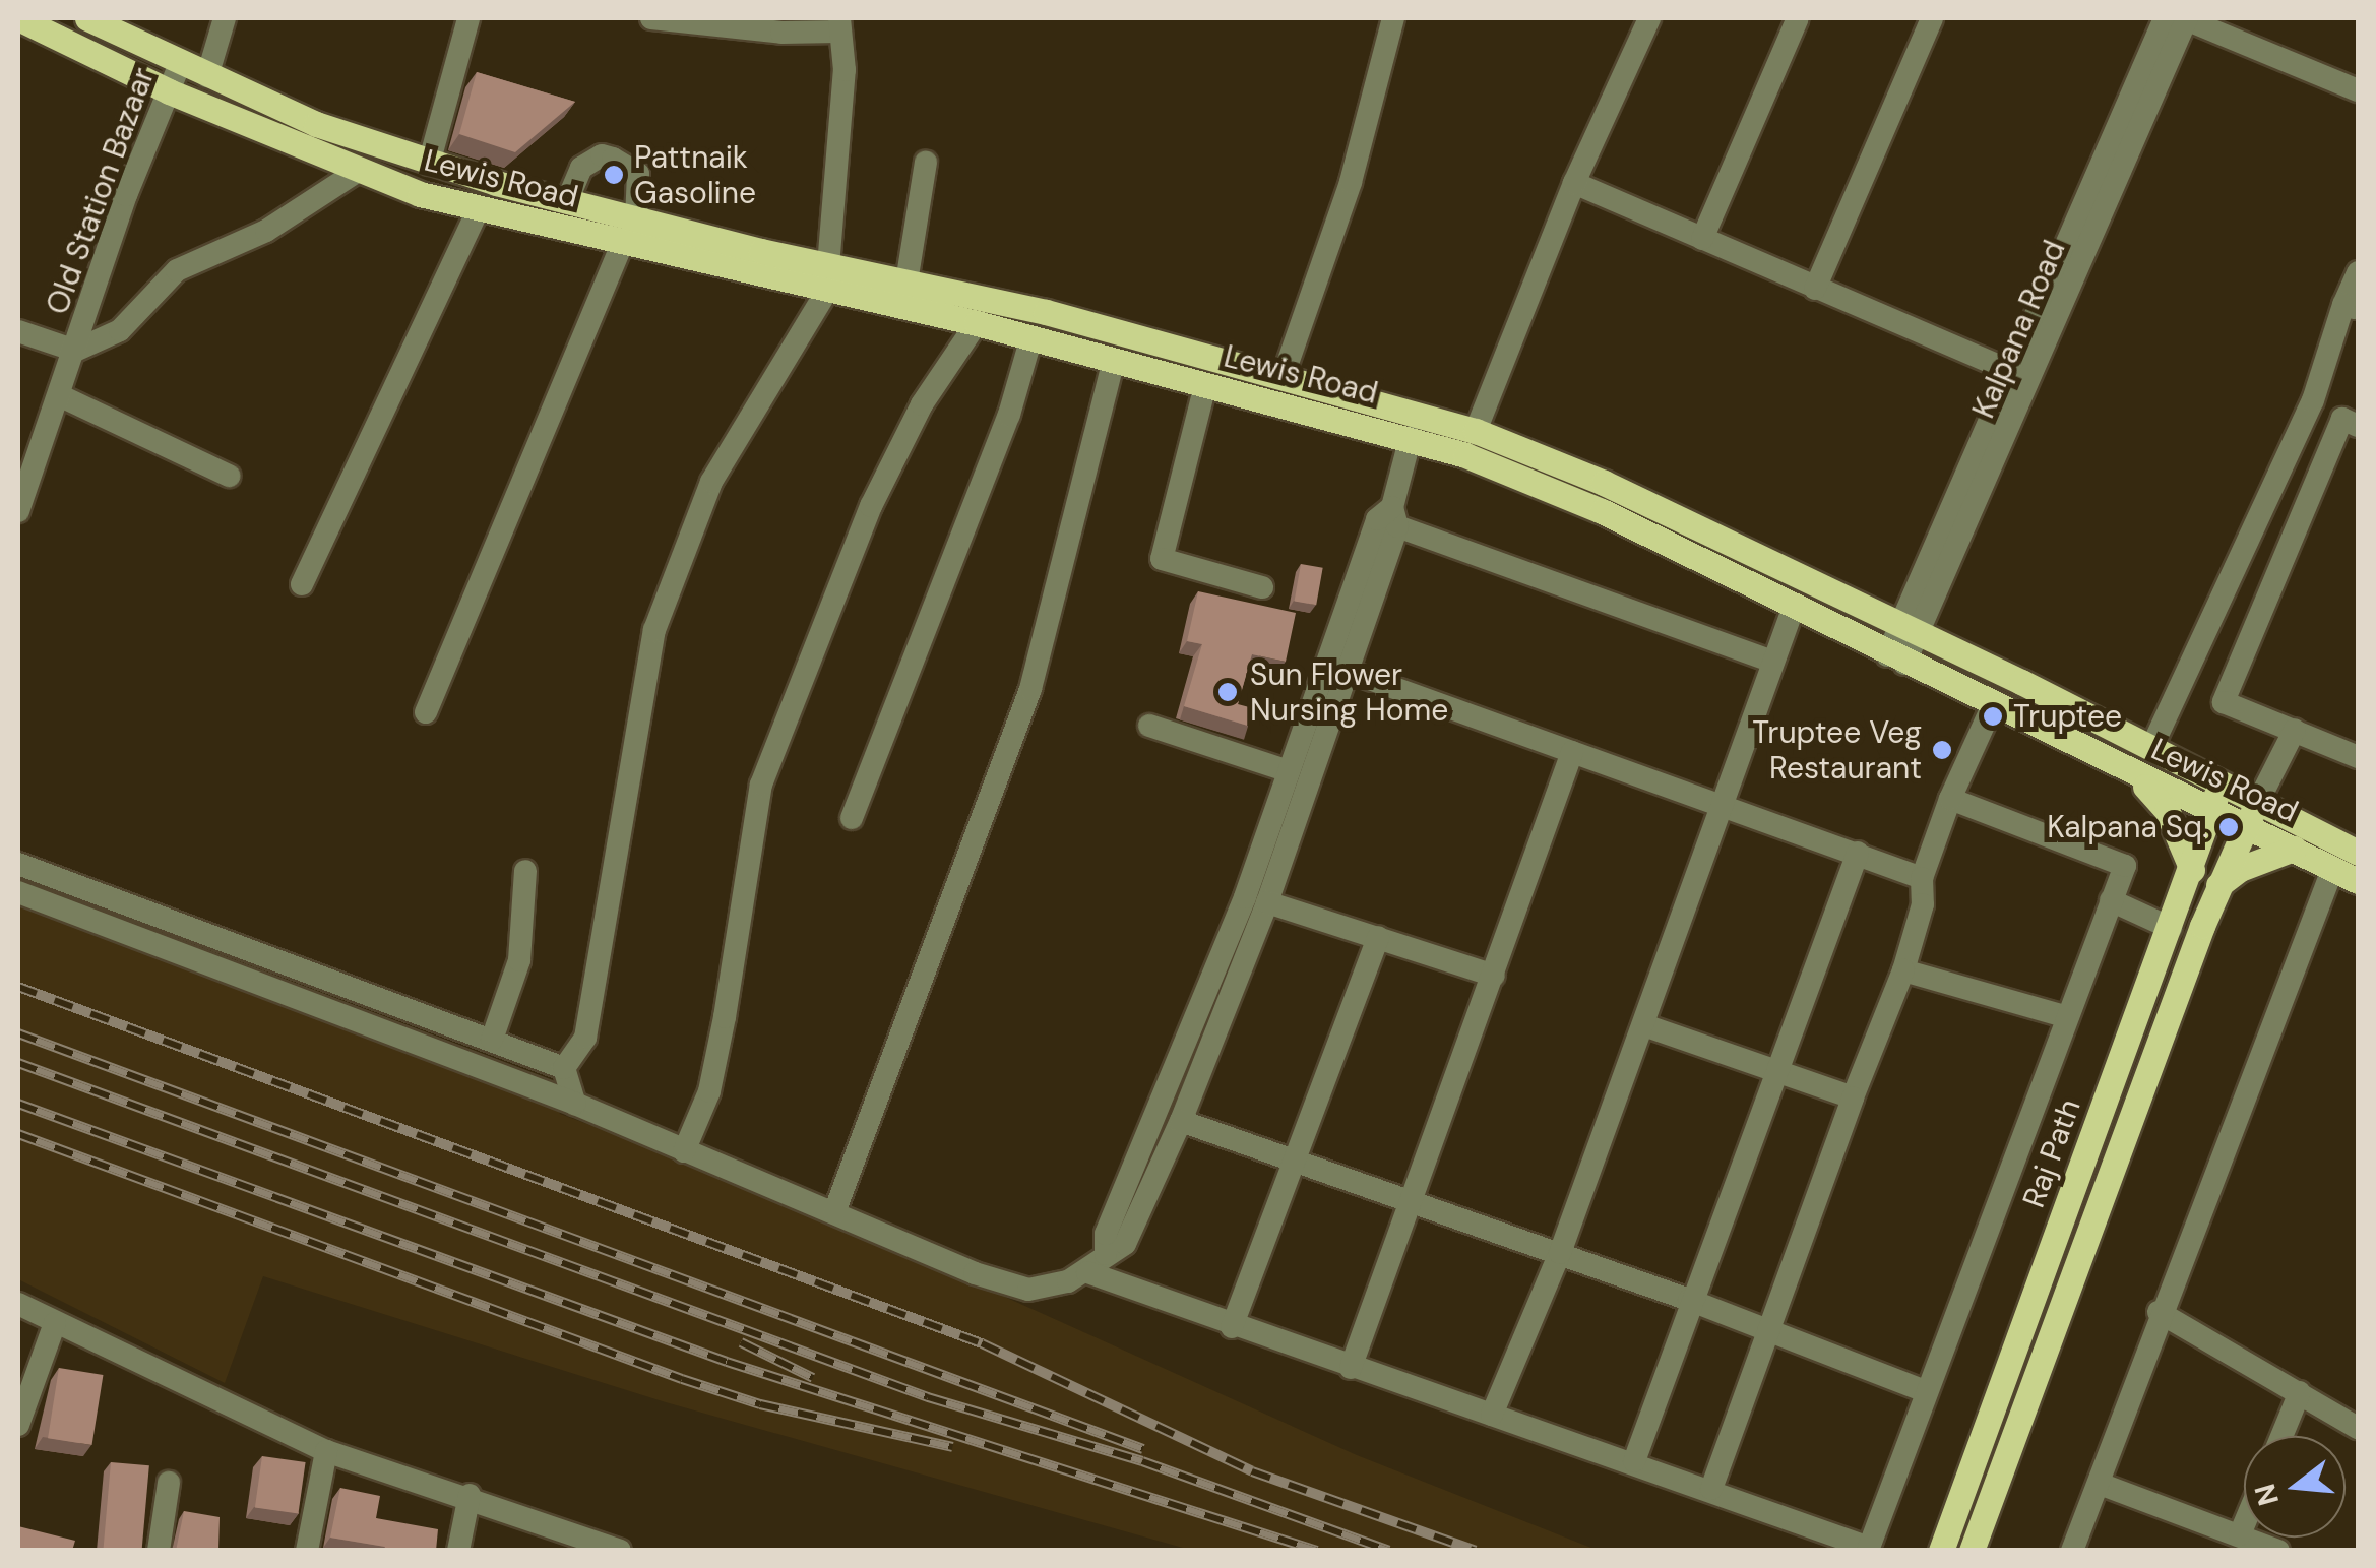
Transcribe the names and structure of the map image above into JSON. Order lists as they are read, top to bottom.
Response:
{
  "streets": {
    "main road": ["Lewis Road", "Raj Path"],
    "street": ["Old Station Bazaar", "Kalpana Road"]
  },
  "crossings": [
    ["Lewis Road", "Old Station Bazaar"],
    ["Lewis Road", "Kalpana Road"],
    ["Lewis Road", "Raj Path"]
  ],
  "places": [
    "Pattnaik Gasoline",
    "Sun Flower Nursing Home",
    "Truptee",
    "Truptee Veg Restaurant",
    "Kalpana Sq."
  ],
  "north": "left"
}
